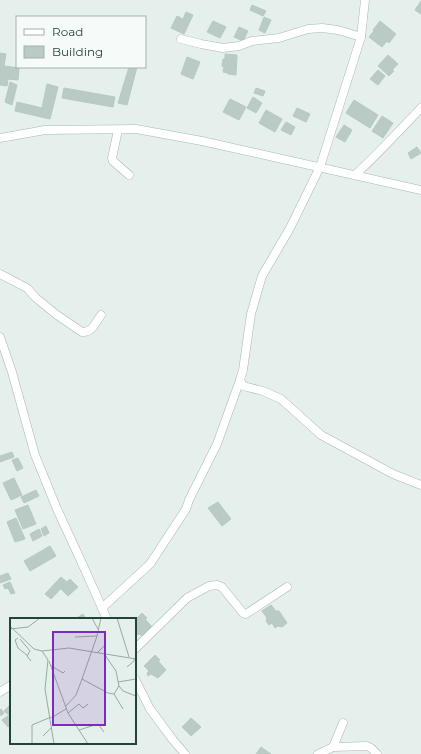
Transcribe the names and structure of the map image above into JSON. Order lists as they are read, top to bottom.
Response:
{
  "legend": ["Road", "Building"]
}
